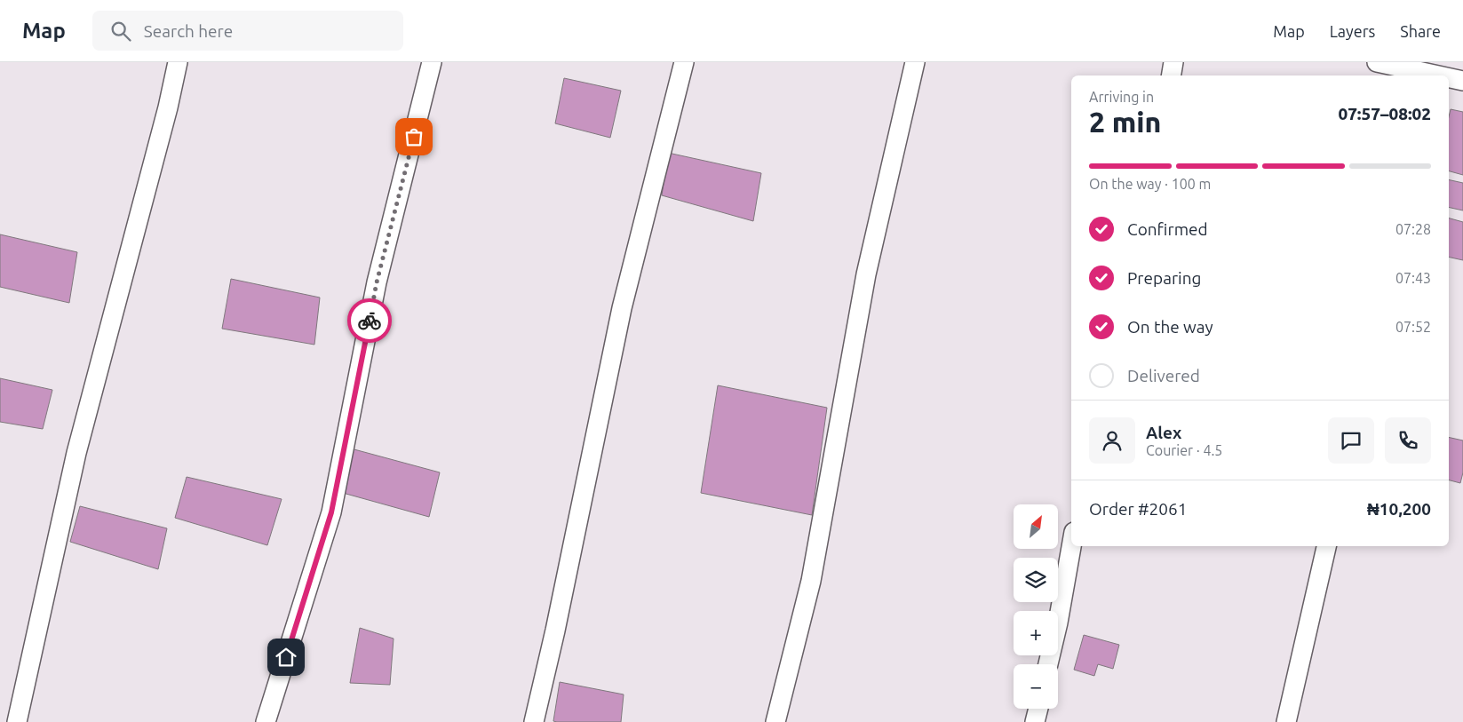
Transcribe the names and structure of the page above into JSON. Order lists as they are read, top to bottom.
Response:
{
  "north": "top right",
  "page": {
    "header": "Map",
    "search": "Search here",
    "nav": ["Map", "Layers", "Share"],
    "heading": ["2 min", "Arriving in", "07:57–08:02"],
    "panel": [
      "Alex",
      "Courier · 4.5",
      "Order #2061",
      "₦10,200"
    ],
    "bar": "On the way · 100 m",
    "list": [
      ["Confirmed", "07:28"],
      ["Preparing", "07:43"],
      ["On the way", "07:52"],
      "Delivered"
    ],
    "map_buttons": ["+", "−"]
  }
}
